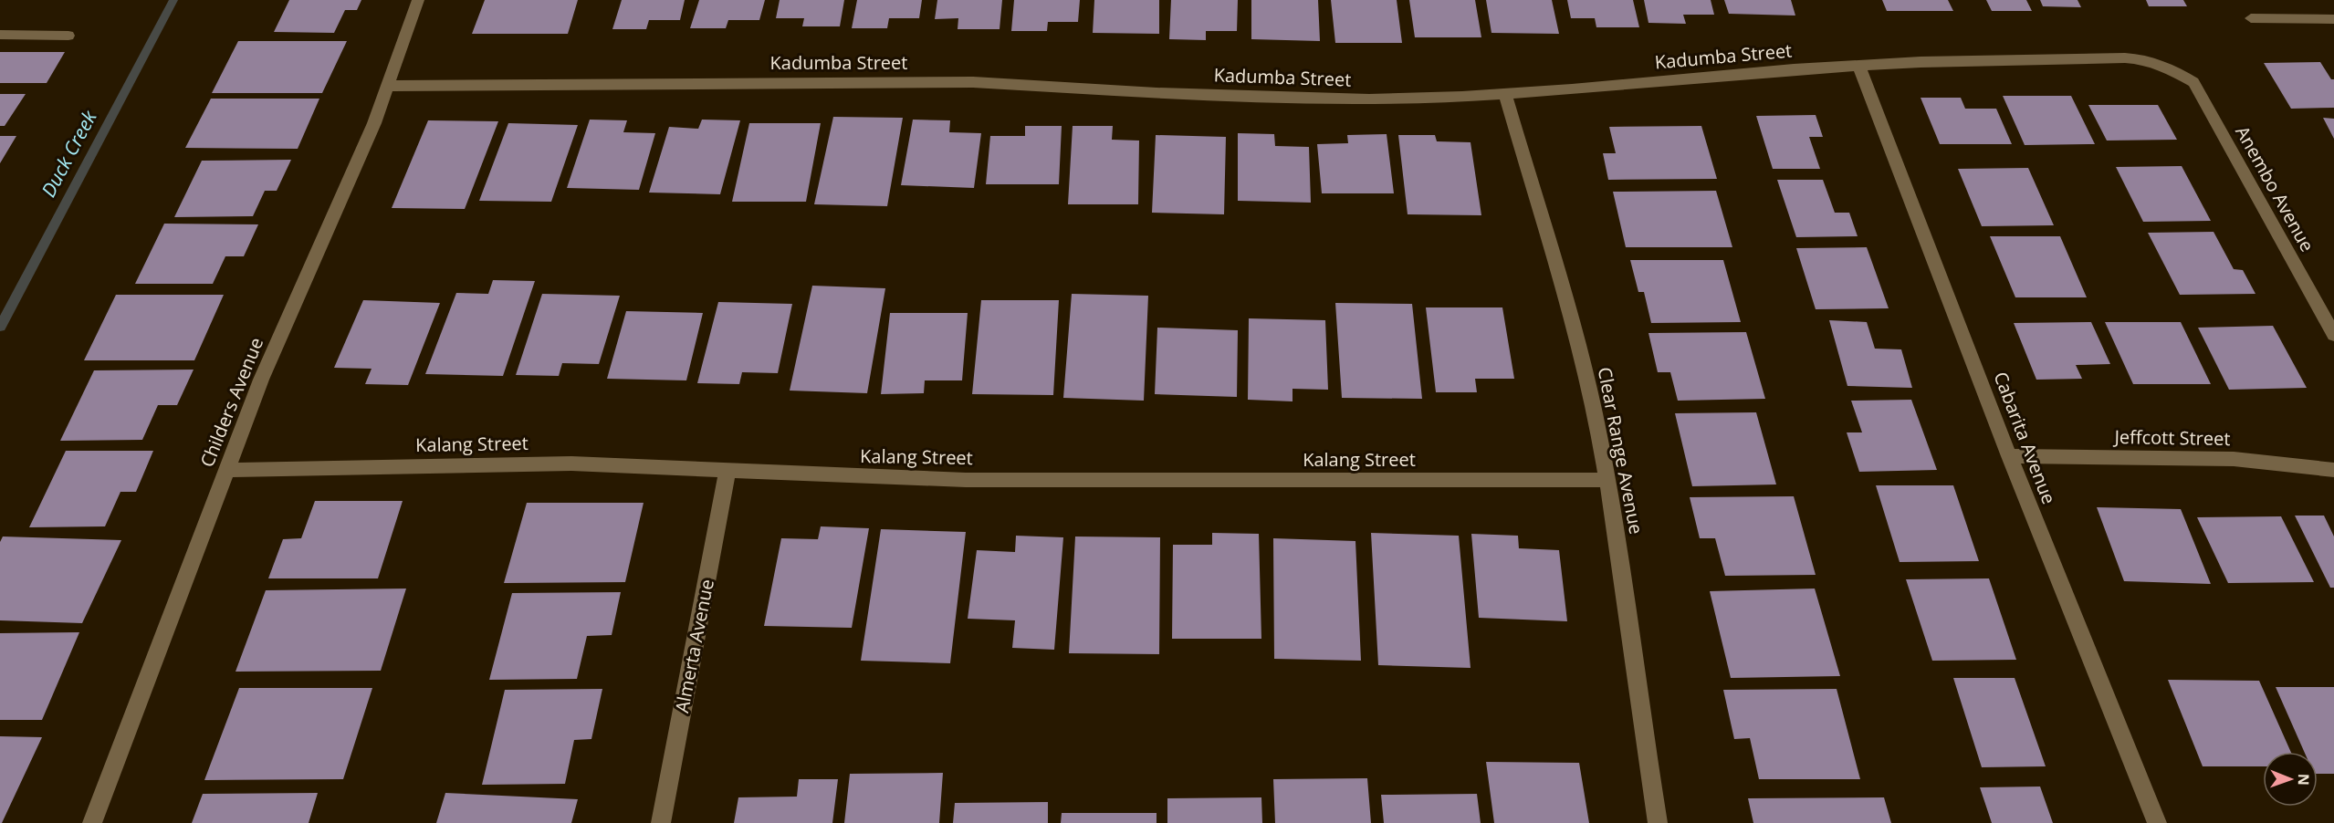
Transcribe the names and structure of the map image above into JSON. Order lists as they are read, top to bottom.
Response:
{
  "streets": {
    "street": [
      "Kadumba Street",
      "Anembo Avenue",
      "Childers Avenue",
      "Cabarita Avenue",
      "Jeffcott Street",
      "Kalang Street",
      "Clear Range Avenue",
      "Almerta Avenue"
    ]
  },
  "crossings": [
    ["Kadumba Street", "Anembo Avenue"],
    ["Kadumba Street", "Childers Avenue"],
    ["Kadumba Street", "Cabarita Avenue"],
    ["Kadumba Street", "Clear Range Avenue"],
    ["Childers Avenue", "Kalang Street"],
    ["Cabarita Avenue", "Jeffcott Street"],
    ["Kalang Street", "Clear Range Avenue"],
    ["Kalang Street", "Almerta Avenue"]
  ],
  "water": ["Duck Creek"],
  "north": "right"
}
